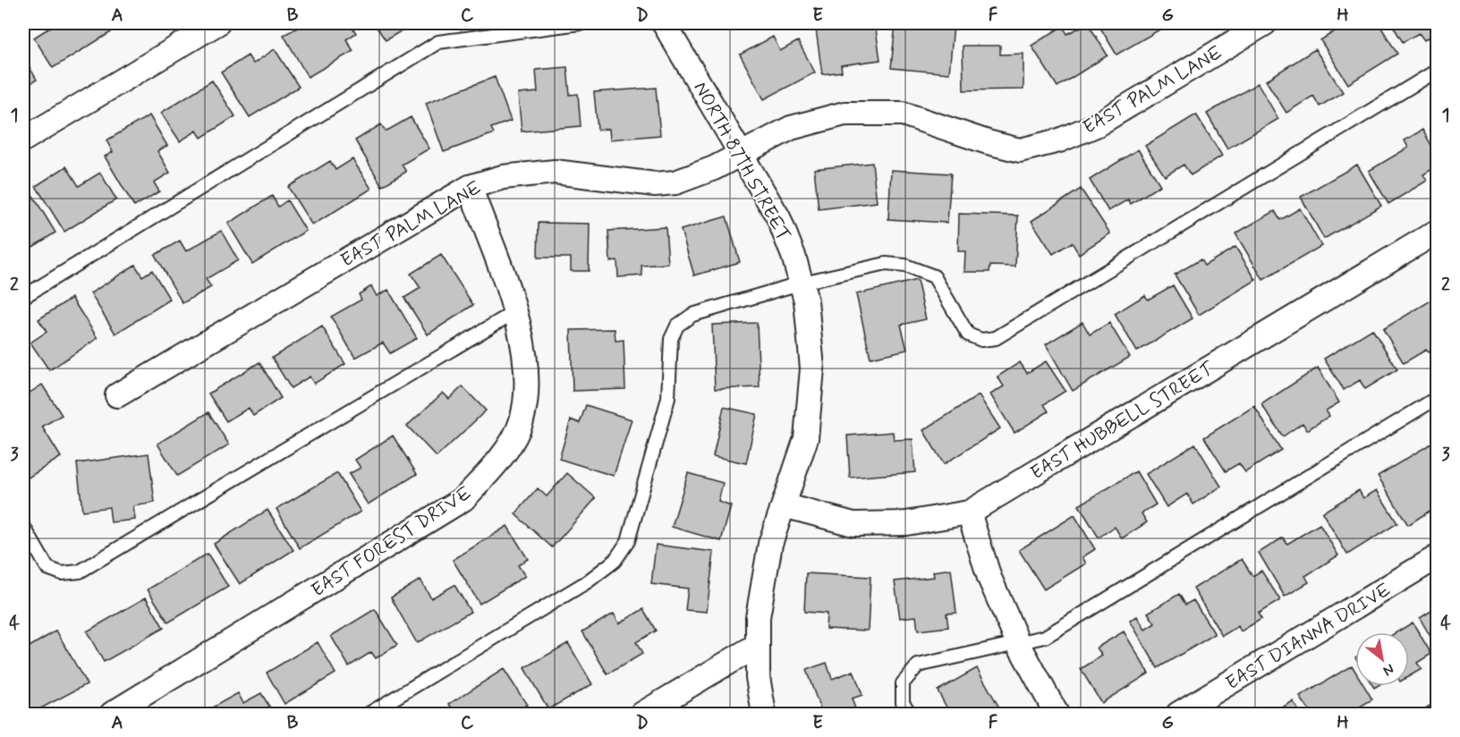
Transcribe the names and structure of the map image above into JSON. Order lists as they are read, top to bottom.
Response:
{
  "streets": {
    "street": [
      "EAST PALM LANE",
      "NORTH 87TH STREET",
      "EAST HUBBELL STREET",
      "EAST FOREST DRIVE",
      "EAST DIANNA DRIVE"
    ]
  },
  "crossings": [
    ["EAST PALM LANE", "NORTH 87TH STREET"],
    ["EAST PALM LANE", "EAST FOREST DRIVE"],
    ["NORTH 87TH STREET", "EAST HUBBELL STREET"]
  ],
  "north": "bottom right",
  "grid": {
    "columns": [
      "A",
      "B",
      "C",
      "D",
      "E",
      "F",
      "G",
      "H"
    ],
    "rows": [
      "1",
      "2",
      "3",
      "4"
    ]
  }
}
